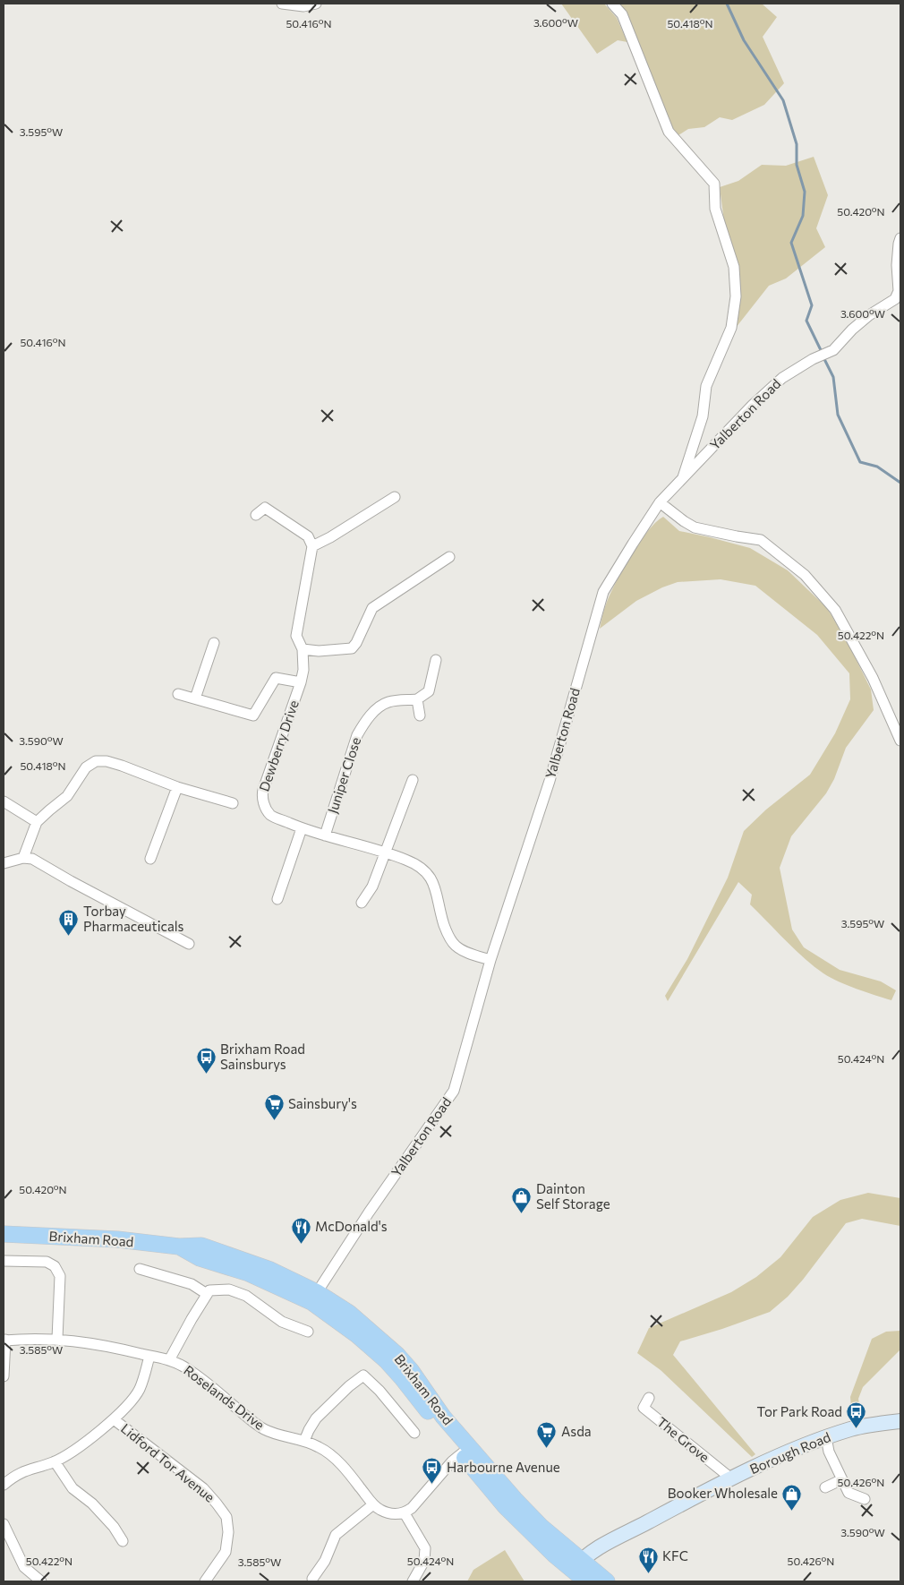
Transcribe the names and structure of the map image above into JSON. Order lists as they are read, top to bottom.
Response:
{
  "streets": {
    "main road": ["Brixham Road", "Borough Road"],
    "street": [
      "Yalberton Road",
      "Dewberry Drive",
      "Juniper Close",
      "Roselands Drive",
      "The Grove",
      "Lidford Tor Avenue"
    ]
  },
  "crossings": [
    ["Yalberton Road", "Dewberry Drive"],
    ["Yalberton Road", "Brixham Road"],
    ["Dewberry Drive", "Juniper Close"],
    ["Brixham Road", "Borough Road"],
    ["The Grove", "Borough Road"]
  ],
  "places": {
    "building": ["Torbay Pharmaceuticals"],
    "bus stop": ["Brixham Road Sainsburys", "Tor Park Road", "Harbourne Avenue"],
    "supermarket": ["Sainsbury's", "Asda"],
    "shop": ["Dainton Self Storage", "Booker Wholesale"],
    "restaurant": ["McDonald's", "KFC"]
  },
  "coordinates": [
    "3.600°W",
    "50.416°N",
    "50.418°N",
    "3.595°W",
    "50.420°N",
    "50.422°N",
    "3.590°W",
    "50.424°N",
    "3.585°W",
    "50.426°N"
  ]
}
